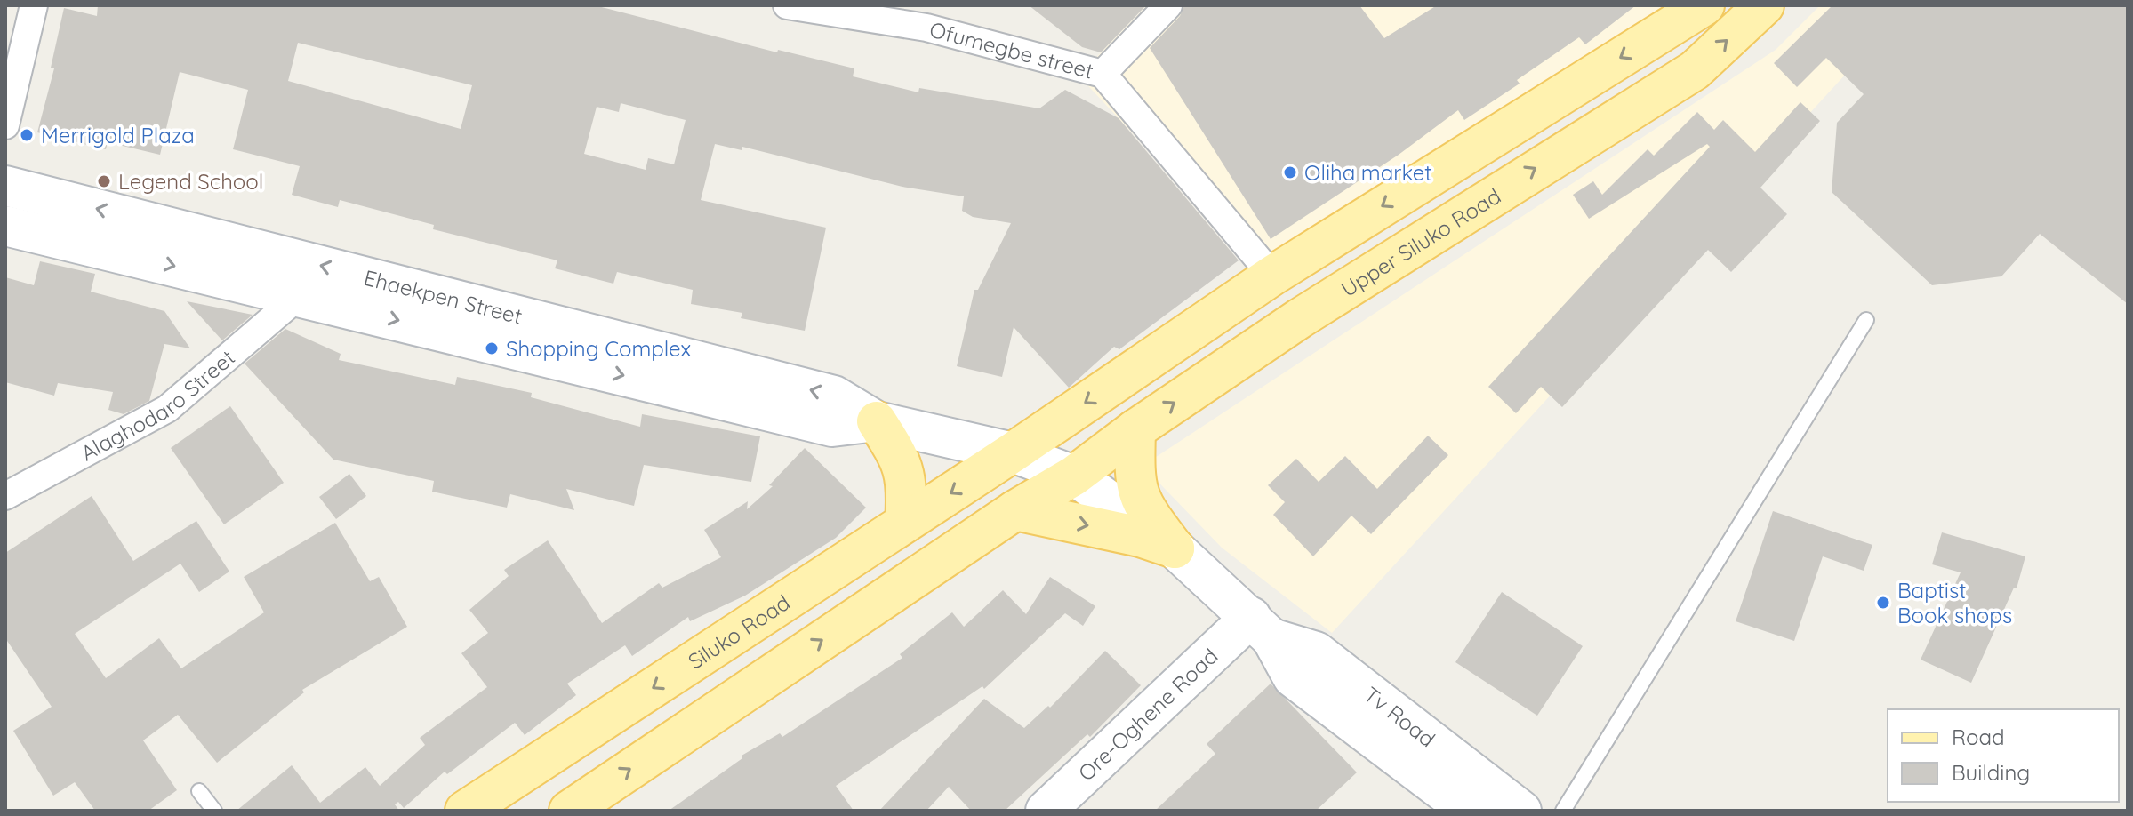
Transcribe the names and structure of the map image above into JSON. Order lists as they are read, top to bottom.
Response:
{
  "streets": {
    "main road": ["Upper Siluko Road", "Siluko Road"],
    "street": [
      "Ofumegbe street",
      "Ehaekpen Street",
      "Alaghodaro Street",
      "Ore-Oghene Road",
      "Tv Road"
    ]
  },
  "crossings": [
    ["Upper Siluko Road", "Ehaekpen Street"],
    ["Upper Siluko Road", "Tv Road"],
    ["Ehaekpen Street", "Alaghodaro Street"],
    ["Ehaekpen Street", "Siluko Road"],
    ["Ehaekpen Street", "Tv Road"],
    ["Ore-Oghene Road", "Tv Road"]
  ],
  "places": [
    "Merrigold Plaza",
    "Oliha market",
    "Legend School",
    "Shopping Complex",
    "Baptist Book shops"
  ],
  "legend": ["Road", "Building"]
}
